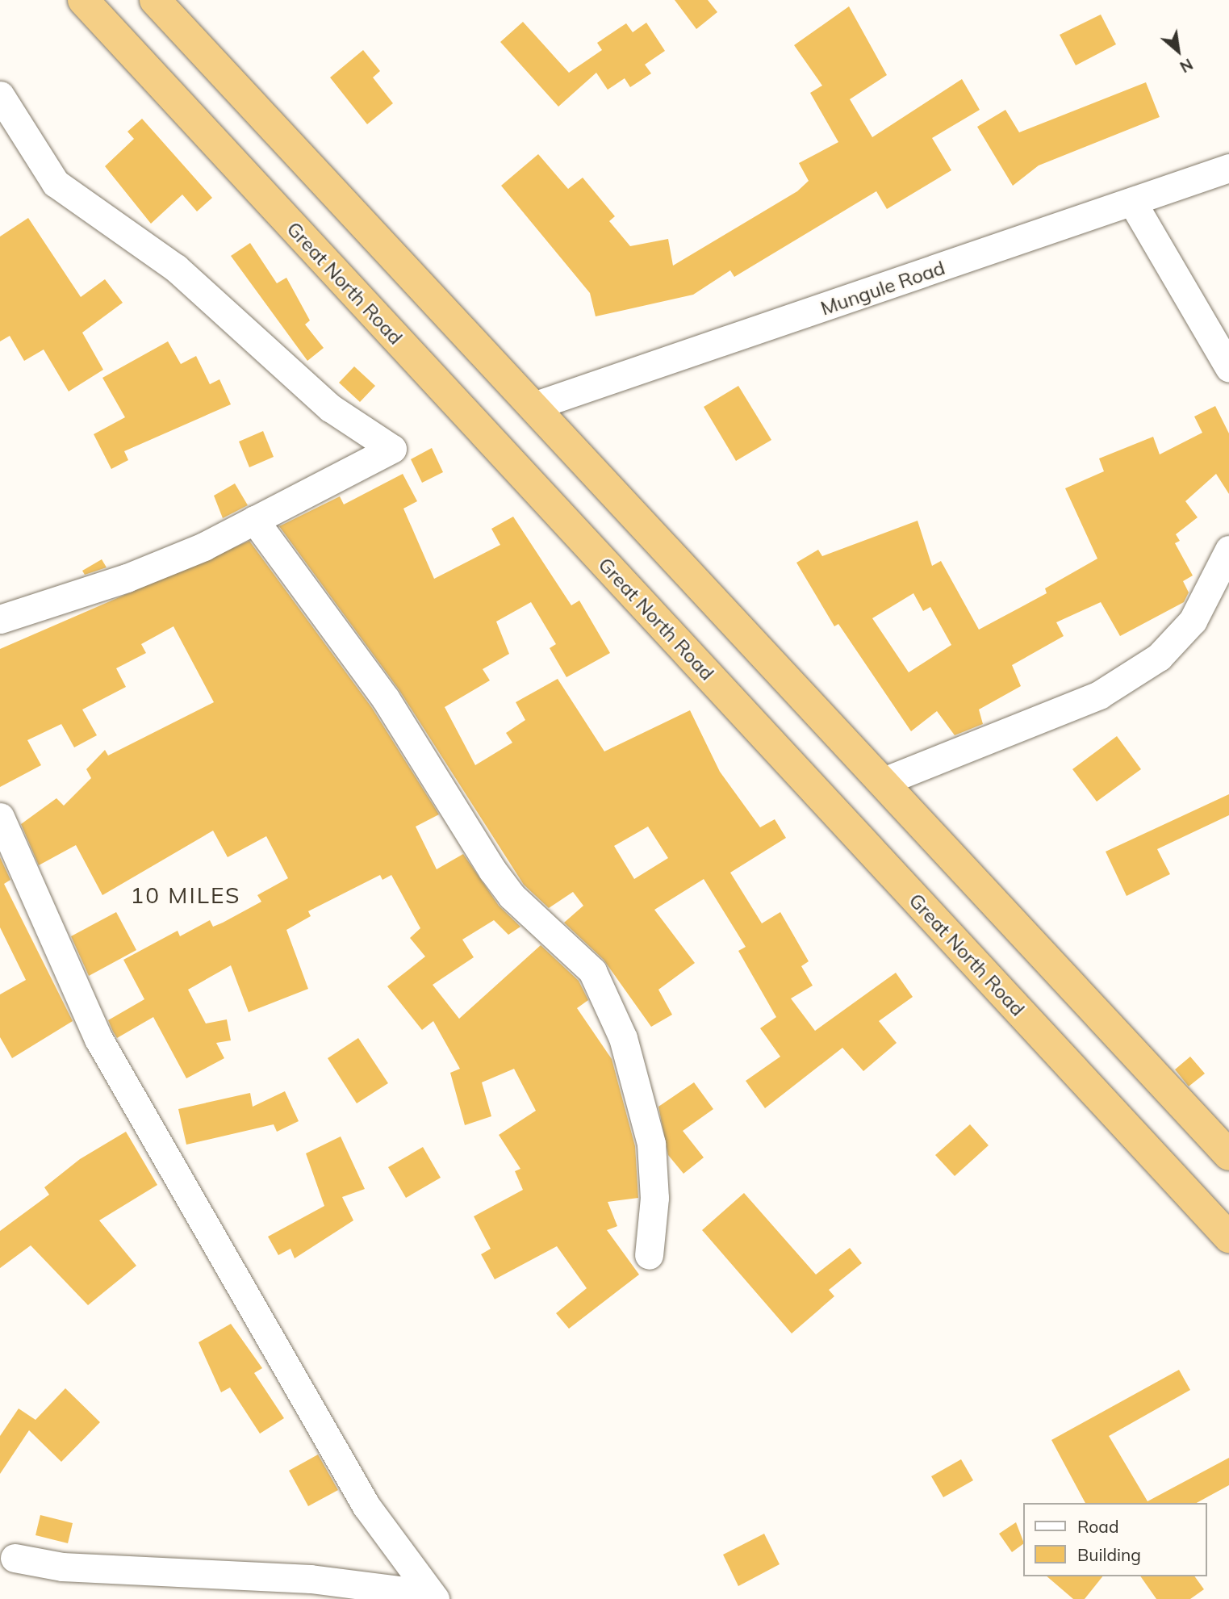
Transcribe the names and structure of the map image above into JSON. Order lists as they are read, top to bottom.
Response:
{
  "streets": {
    "highway": ["Great North Road"],
    "street": ["Mungule Road"]
  },
  "districts": ["10 MILES"],
  "legend": ["Road", "Building"],
  "north": "bottom right"
}
